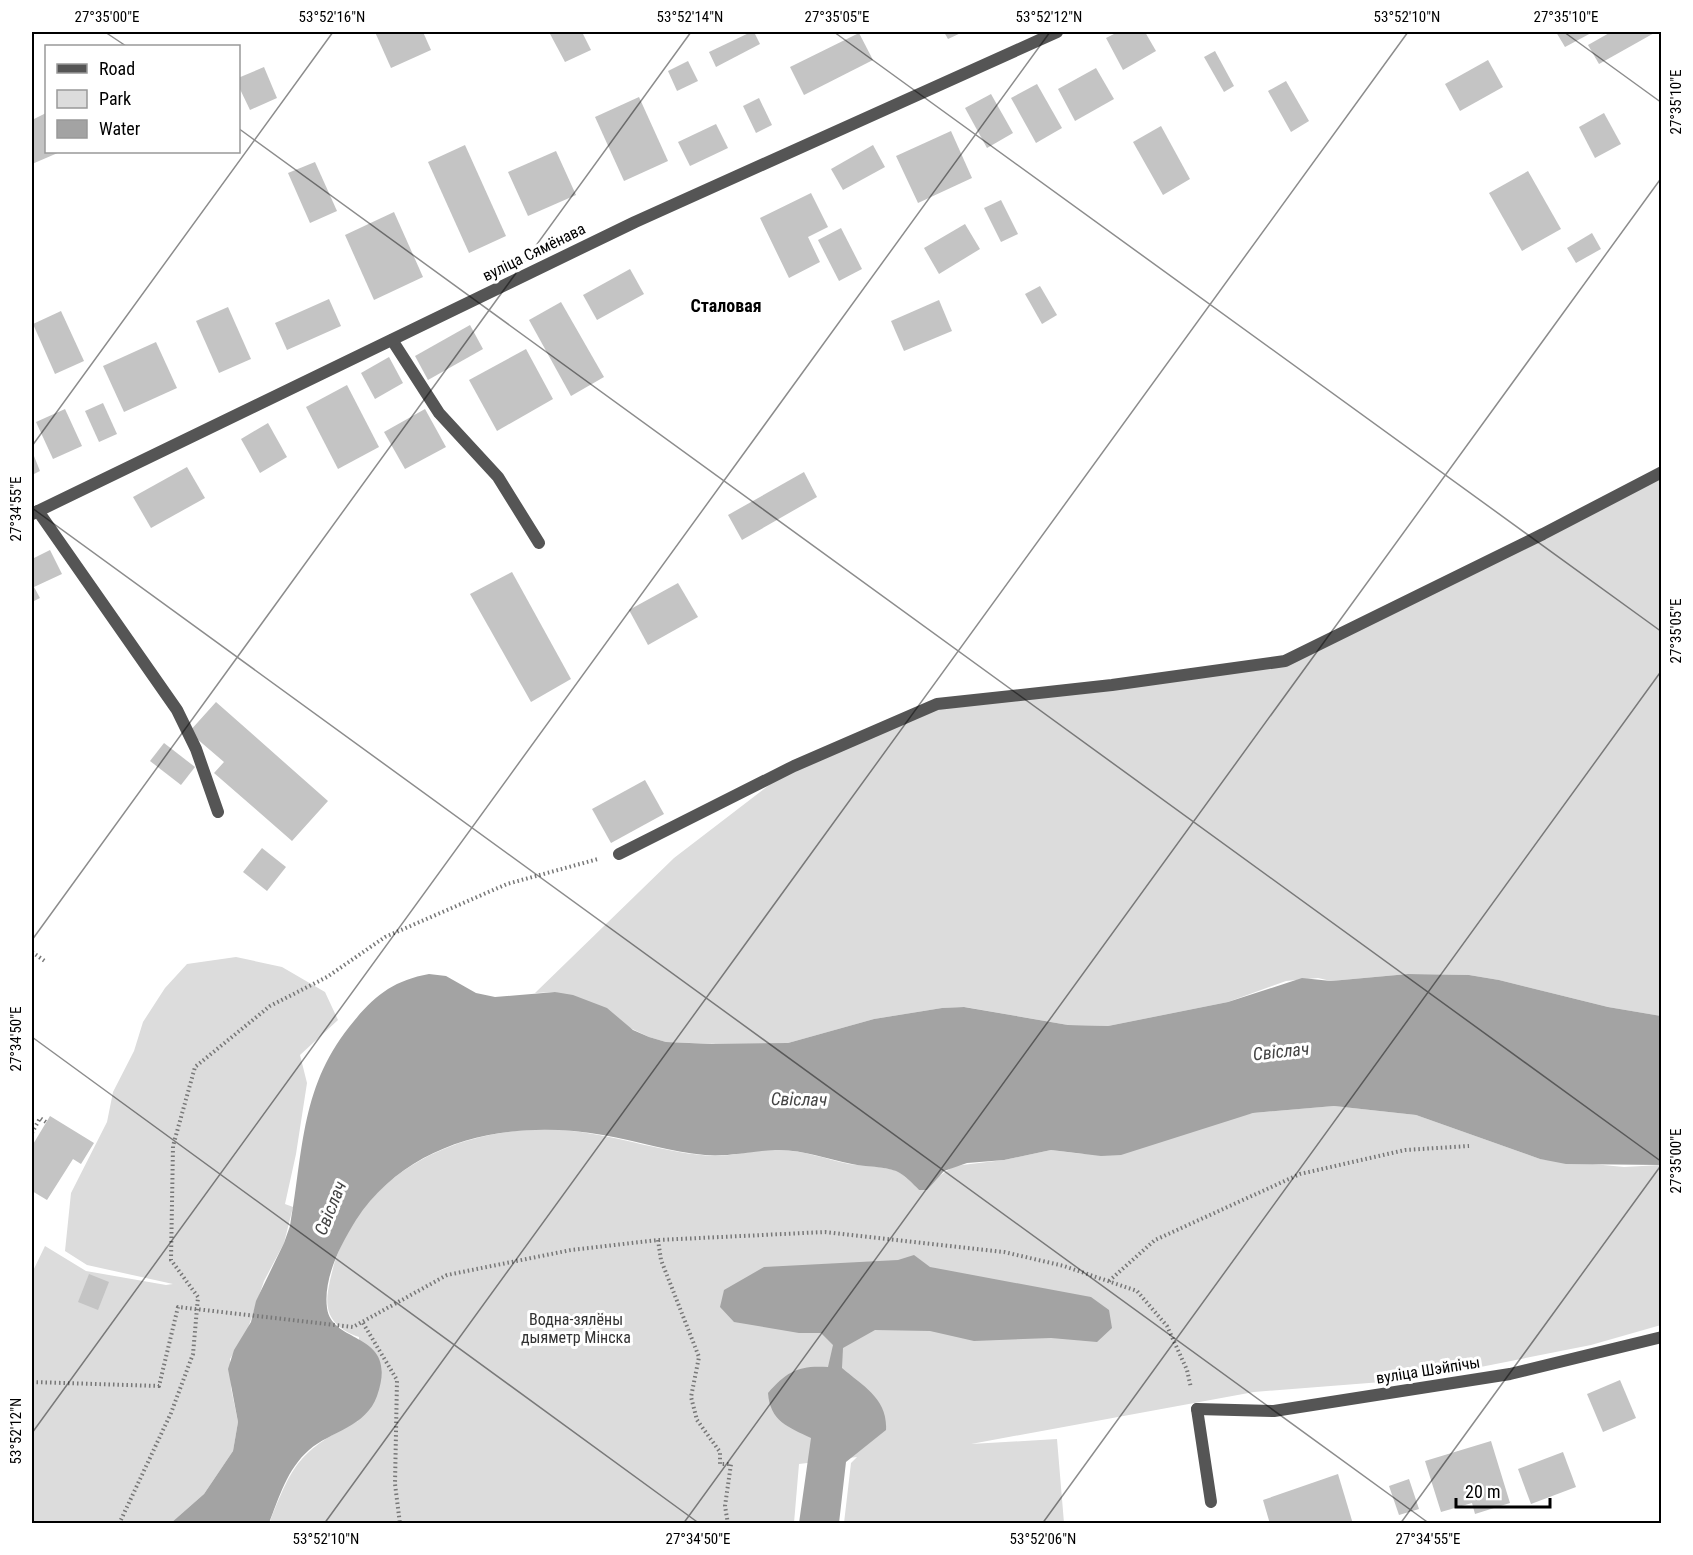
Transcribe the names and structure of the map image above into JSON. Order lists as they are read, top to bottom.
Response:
{
  "streets": {
    "street": ["вуліца Сямёнава", "вуліца Шэйпічы"]
  },
  "districts": ["Сталовая"],
  "water": ["Свіслач"],
  "parks": ["Водна-зялёны дыяметр Мінска"],
  "legend": ["Road", "Park", "Water"],
  "scale_bar": "20 m",
  "coordinates": [
    "27°35'00\"E",
    "53°52'16\"N",
    "53°52'14\"N",
    "27°35'05\"E",
    "53°52'12\"N",
    "53°52'10\"N",
    "27°35'10\"E",
    "27°34'55\"E",
    "27°34'50\"E",
    "53°52'06\"N"
  ]
}
